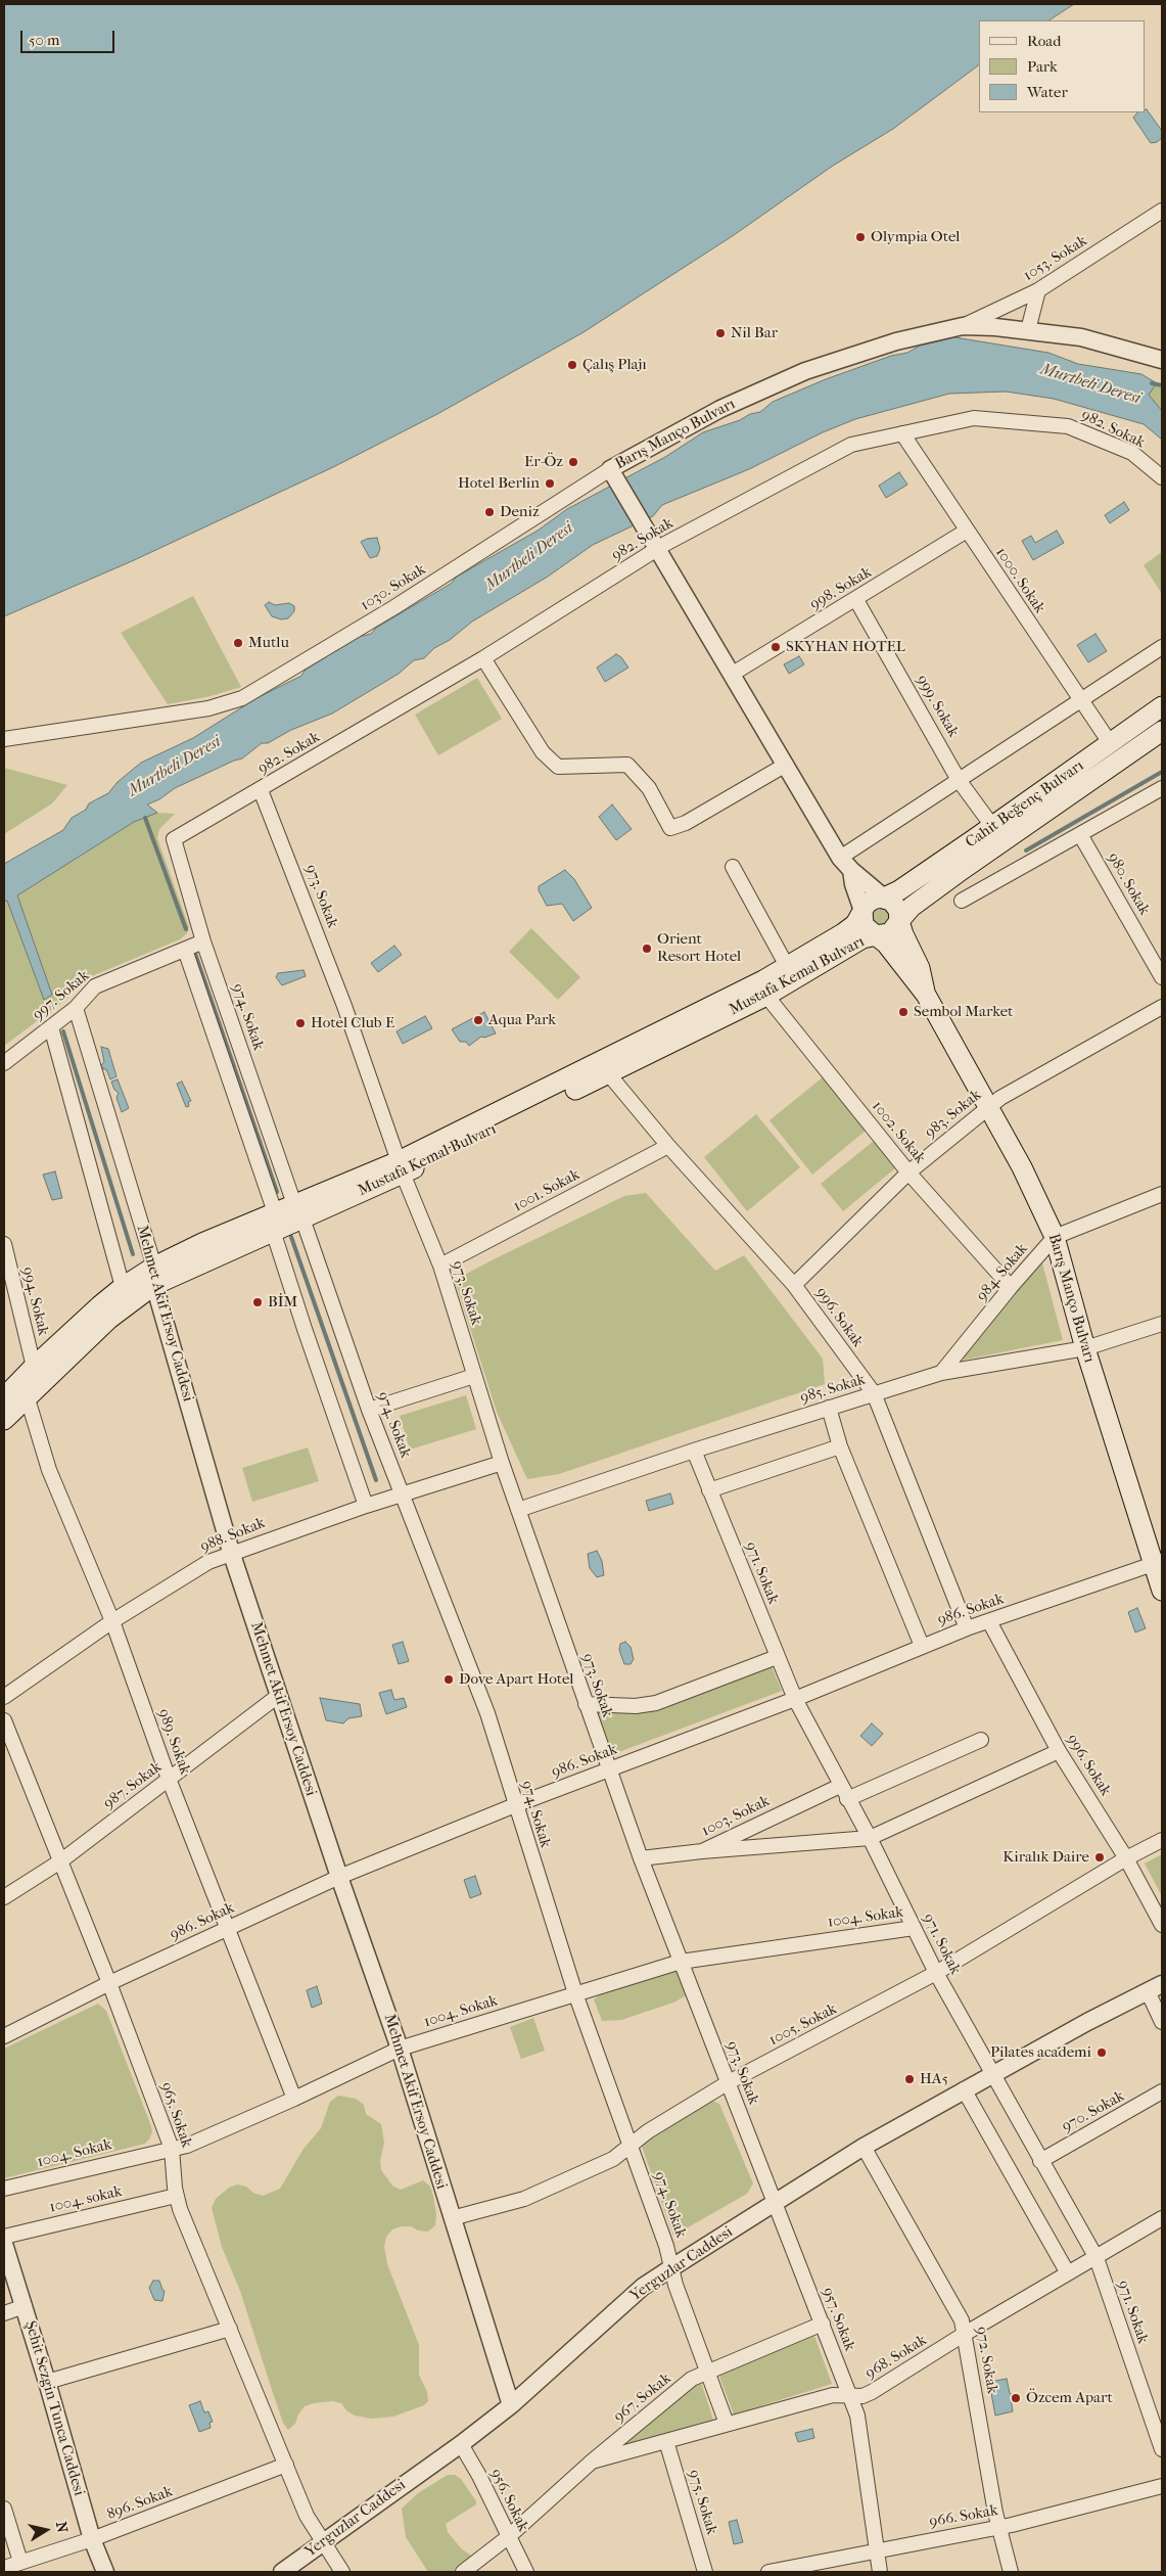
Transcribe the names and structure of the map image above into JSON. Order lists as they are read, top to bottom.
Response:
{
  "streets": {
    "main road": ["Barış Manço Bulvarı", "Cahit Beğenç Bulvarı", "Mustafa Kemal Bulvarı"],
    "street": [
      "1053. Sokak",
      "982. Sokak",
      "1000. Sokak",
      "1030. Sokak",
      "998. Sokak",
      "999. Sokak",
      "980. Sokak",
      "973. Sokak",
      "997. Sokak",
      "974. Sokak",
      "983. Sokak",
      "1002. Sokak",
      "1001. Sokak",
      "984. Sokak",
      "994. Sokak",
      "Mehmet Akif Ersoy Caddesi",
      "996. Sokak",
      "985. Sokak",
      "988. Sokak",
      "971. Sokak",
      "986. Sokak",
      "989. Sokak",
      "987. Sokak",
      "1003. Sokak",
      "1004. Sokak",
      "1005. Sokak",
      "970. Sokak",
      "965. Sokak",
      "1004. sokak",
      "Yerguzlar Caddesi",
      "957. Sokak",
      "968. Sokak",
      "972. Sokak",
      "967. Sokak",
      "Şehit Sezgin Tunca Caddesi",
      "956. Sokak",
      "975. Sokak",
      "896. Sokak",
      "966. Sokak"
    ]
  },
  "crossings": [
    ["1053. Sokak", "Barış Manço Bulvarı"],
    ["982. Sokak", "Barış Manço Bulvarı"],
    ["982. Sokak", "1000. Sokak"],
    ["982. Sokak", "973. Sokak"],
    ["982. Sokak", "974. Sokak"],
    ["Barış Manço Bulvarı", "1030. Sokak"],
    ["Barış Manço Bulvarı", "998. Sokak"],
    ["Barış Manço Bulvarı", "Cahit Beğenç Bulvarı"],
    ["Barış Manço Bulvarı", "Mustafa Kemal Bulvarı"],
    ["Barış Manço Bulvarı", "983. Sokak"],
    ["Barış Manço Bulvarı", "984. Sokak"],
    ["Barış Manço Bulvarı", "985. Sokak"],
    ["Barış Manço Bulvarı", "986. Sokak"],
    ["1000. Sokak", "998. Sokak"],
    ["1000. Sokak", "Cahit Beğenç Bulvarı"],
    ["998. Sokak", "999. Sokak"],
    ["999. Sokak", "Cahit Beğenç Bulvarı"],
    ["Cahit Beğenç Bulvarı", "Mustafa Kemal Bulvarı"],
    ["973. Sokak", "Mustafa Kemal Bulvarı"],
    ["973. Sokak", "1001. Sokak"],
    ["973. Sokak", "985. Sokak"],
    ["973. Sokak", "988. Sokak"],
    ["973. Sokak", "986. Sokak"],
    ["973. Sokak", "1003. Sokak"],
    ["973. Sokak", "1004. Sokak"],
    ["973. Sokak", "1005. Sokak"],
    ["973. Sokak", "Yerguzlar Caddesi"],
    ["973. Sokak", "957. Sokak"],
    ["Mustafa Kemal Bulvarı", "974. Sokak"],
    ["Mustafa Kemal Bulvarı", "1002. Sokak"],
    ["Mustafa Kemal Bulvarı", "994. Sokak"],
    ["Mustafa Kemal Bulvarı", "Mehmet Akif Ersoy Caddesi"],
    ["Mustafa Kemal Bulvarı", "996. Sokak"],
    ["Mustafa Kemal Bulvarı", "989. Sokak"],
    ["997. Sokak", "974. Sokak"],
    ["997. Sokak", "Mehmet Akif Ersoy Caddesi"],
    ["974. Sokak", "988. Sokak"],
    ["974. Sokak", "986. Sokak"],
    ["974. Sokak", "1004. Sokak"],
    ["974. Sokak", "1005. Sokak"],
    ["974. Sokak", "Yerguzlar Caddesi"],
    ["974. Sokak", "968. Sokak"],
    ["974. Sokak", "967. Sokak"],
    ["983. Sokak", "1002. Sokak"],
    ["983. Sokak", "996. Sokak"],
    ["1002. Sokak", "984. Sokak"],
    ["1001. Sokak", "996. Sokak"],
    ["984. Sokak", "985. Sokak"],
    ["Mehmet Akif Ersoy Caddesi", "988. Sokak"],
    ["Mehmet Akif Ersoy Caddesi", "986. Sokak"],
    ["Mehmet Akif Ersoy Caddesi", "987. Sokak"],
    ["Mehmet Akif Ersoy Caddesi", "1004. Sokak"],
    ["Mehmet Akif Ersoy Caddesi", "1005. Sokak"],
    ["Mehmet Akif Ersoy Caddesi", "Yerguzlar Caddesi"],
    ["996. Sokak", "985. Sokak"],
    ["996. Sokak", "986. Sokak"],
    ["996. Sokak", "1005. Sokak"],
    ["985. Sokak", "971. Sokak"],
    ["988. Sokak", "989. Sokak"],
    ["971. Sokak", "986. Sokak"],
    ["971. Sokak", "1003. Sokak"],
    ["971. Sokak", "1004. Sokak"],
    ["971. Sokak", "1005. Sokak"],
    ["971. Sokak", "970. Sokak"],
    ["971. Sokak", "Yerguzlar Caddesi"],
    ["971. Sokak", "968. Sokak"],
    ["986. Sokak", "989. Sokak"],
    ["986. Sokak", "965. Sokak"],
    ["989. Sokak", "987. Sokak"],
    ["989. Sokak", "1004. Sokak"],
    ["987. Sokak", "965. Sokak"],
    ["1004. Sokak", "965. Sokak"],
    ["965. Sokak", "1004. sokak"],
    ["965. Sokak", "Yerguzlar Caddesi"],
    ["965. Sokak", "896. Sokak"],
    ["Yerguzlar Caddesi", "957. Sokak"],
    ["Yerguzlar Caddesi", "972. Sokak"],
    ["Yerguzlar Caddesi", "956. Sokak"],
    ["957. Sokak", "968. Sokak"],
    ["957. Sokak", "967. Sokak"],
    ["957. Sokak", "966. Sokak"],
    ["968. Sokak", "972. Sokak"],
    ["968. Sokak", "967. Sokak"],
    ["968. Sokak", "975. Sokak"],
    ["972. Sokak", "966. Sokak"],
    ["967. Sokak", "956. Sokak"],
    ["Şehit Sezgin Tunca Caddesi", "896. Sokak"]
  ],
  "water": ["Murtbeli Deresi"],
  "places": [
    "Olympia Otel",
    "Nil Bar",
    "Çalış Plajı",
    "Er-Öz",
    "Hotel Berlin",
    "Deniz",
    "Mutlu",
    "SKYHAN HOTEL",
    "Orient Resort Hotel",
    "Sembol Market",
    "Aqua Park",
    "Hotel Club E",
    "BİM",
    "Dove Apart Hotel",
    "Kiralık Daire",
    "Pilates academi",
    "HA5",
    "Özcem Apart"
  ],
  "legend": ["Road", "Park", "Water"],
  "scale_bar": "50 m",
  "north": "right"
}
